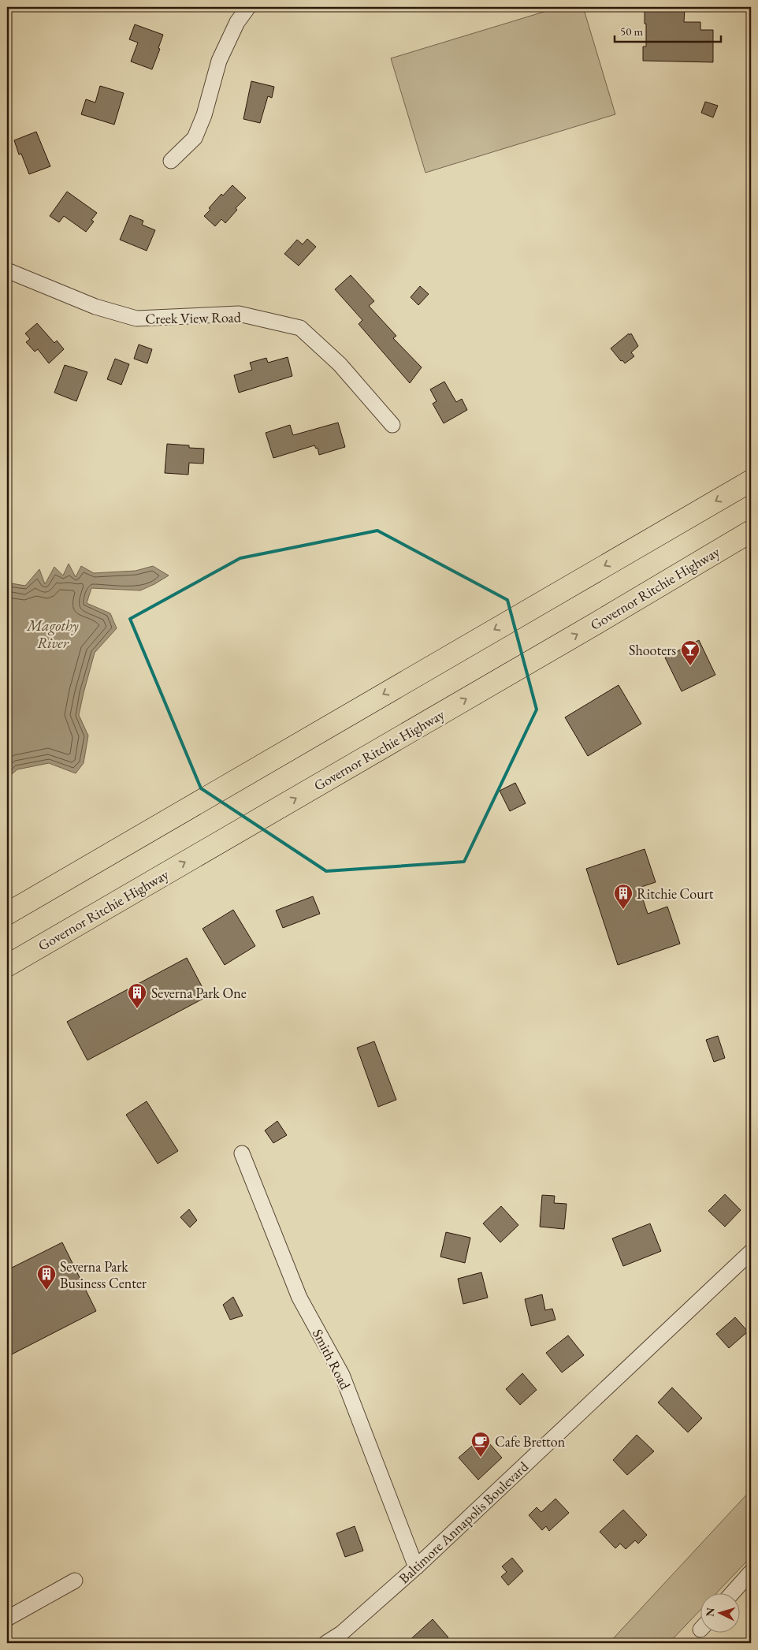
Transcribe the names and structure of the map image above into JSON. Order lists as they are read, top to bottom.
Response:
{
  "streets": {
    "highway": ["Governor Ritchie Highway"],
    "street": ["Creek View Road", "Smith Road", "Baltimore Annapolis Boulevard"]
  },
  "crossings": [
    ["Smith Road", "Baltimore Annapolis Boulevard"]
  ],
  "water": ["Magothy River"],
  "places": {
    "bar": ["Shooters"],
    "building": ["Ritchie Court", "Severna Park One", "Severna Park Business Center"],
    "cafe": ["Cafe Bretton"]
  },
  "scale_bar": "50 m",
  "north": "left"
}
